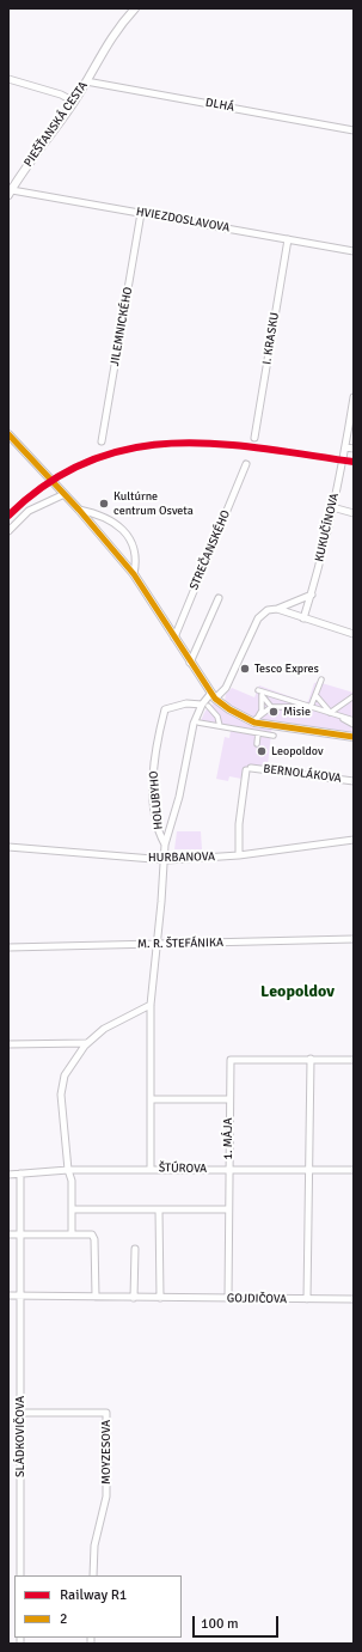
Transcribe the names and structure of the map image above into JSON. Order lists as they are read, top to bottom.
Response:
{
  "streets": {
    "street": [
      "DLHÁ",
      "PIEŠŤANSKÁ CESTA",
      "HVIEZDOSLAVOVA",
      "JILEMNICKÉHO",
      "I. KRASKU",
      "KUKUČÍNOVA",
      "STREČANSKÉHO",
      "BERNOLÁKOVA",
      "HOLUBYHO",
      "HURBANOVA",
      "M. R. ŠTEFÁNIKA",
      "1. MÁJA",
      "ŠTÚROVA",
      "GOJDIČOVA",
      "SLÁDKOVIČOVA",
      "MOYZESOVA"
    ]
  },
  "crossings": [
    ["DLHÁ", "PIEŠŤANSKÁ CESTA"],
    ["PIEŠŤANSKÁ CESTA", "HVIEZDOSLAVOVA"],
    ["HVIEZDOSLAVOVA", "JILEMNICKÉHO"],
    ["HVIEZDOSLAVOVA", "I. KRASKU"],
    ["KUKUČÍNOVA", "HOLUBYHO"],
    ["BERNOLÁKOVA", "HURBANOVA"],
    ["HOLUBYHO", "HURBANOVA"],
    ["HOLUBYHO", "M. R. ŠTEFÁNIKA"],
    ["HOLUBYHO", "ŠTÚROVA"],
    ["1. MÁJA", "ŠTÚROVA"],
    ["1. MÁJA", "GOJDIČOVA"],
    ["GOJDIČOVA", "SLÁDKOVIČOVA"],
    ["SLÁDKOVIČOVA", "MOYZESOVA"]
  ],
  "districts": ["Leopoldov"],
  "places": [
    "Kultúrne centrum Osveta",
    "Tesco Expres",
    "Misie",
    "Leopoldov"
  ],
  "lines": ["transit line 2", "rail line R1"],
  "legend": ["Railway R1", "2"],
  "scale_bar": "100 m"
}
